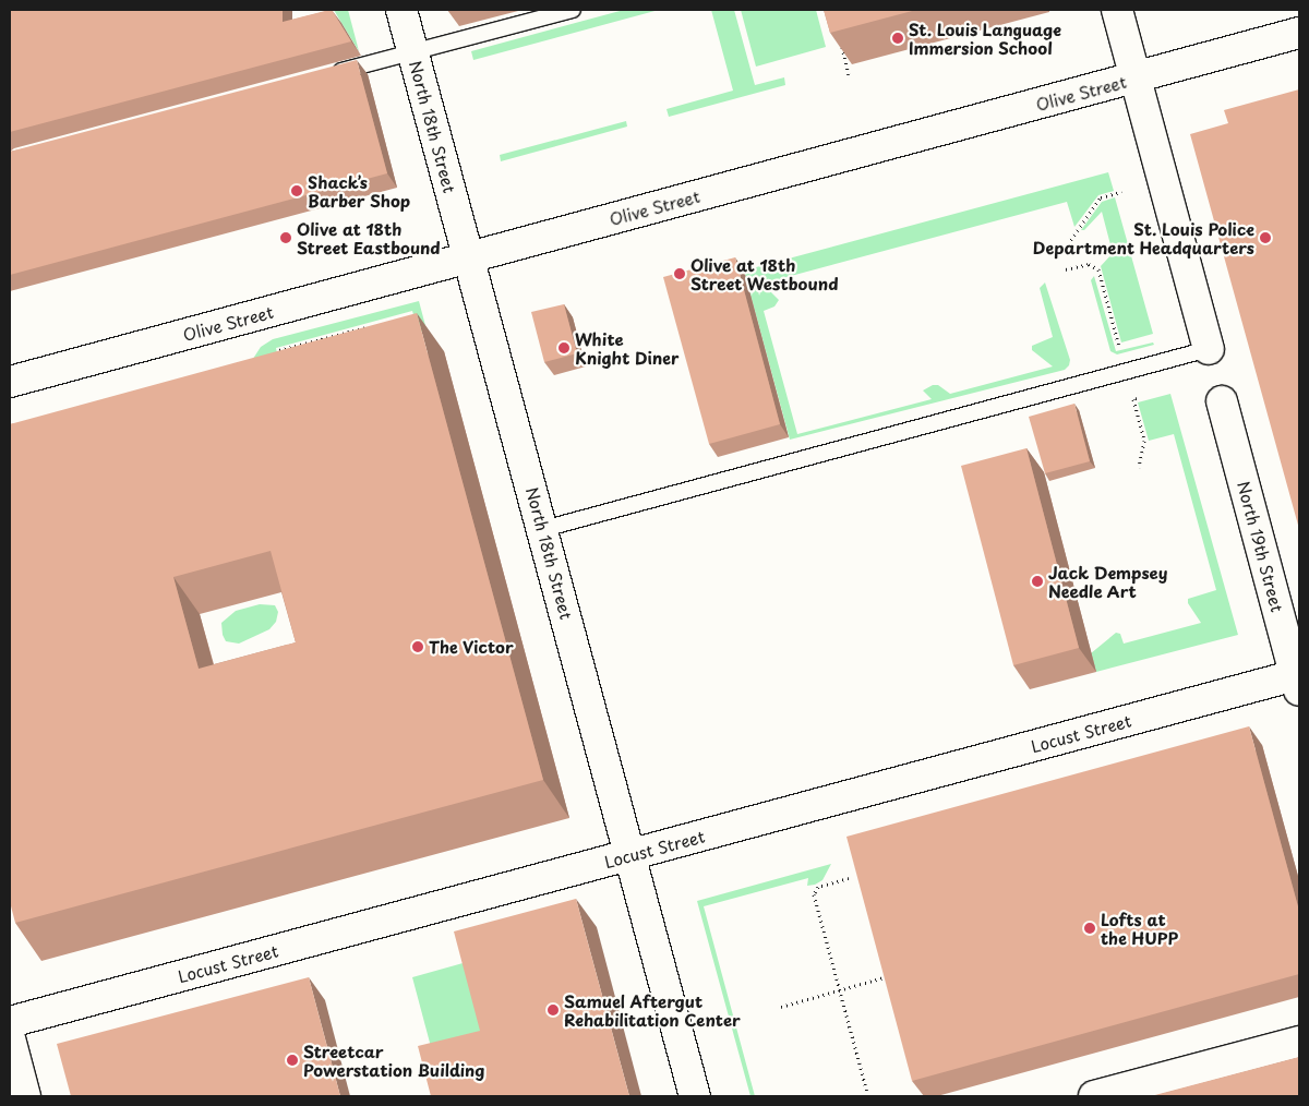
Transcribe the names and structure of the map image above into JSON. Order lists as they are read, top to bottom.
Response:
{
  "streets": {
    "street": [
      "Olive Street",
      "North 18th Street",
      "North 19th Street",
      "Locust Street"
    ]
  },
  "crossings": [
    ["Olive Street", "North 18th Street"],
    ["North 18th Street", "Locust Street"],
    ["North 19th Street", "Locust Street"]
  ],
  "places": [
    "St. Louis Language Immersion School",
    "Shack’s Barber Shop",
    "Olive at 18th Street Eastbound",
    "St. Louis Police Department Headquarters",
    "Olive at 18th Street Westbound",
    "White Knight Diner",
    "Jack Dempsey Needle Art",
    "The Victor",
    "Lofts at the HUPP",
    "Samuel Aftergut Rehabilitation Center",
    "Streetcar Powerstation Building"
  ]
}
